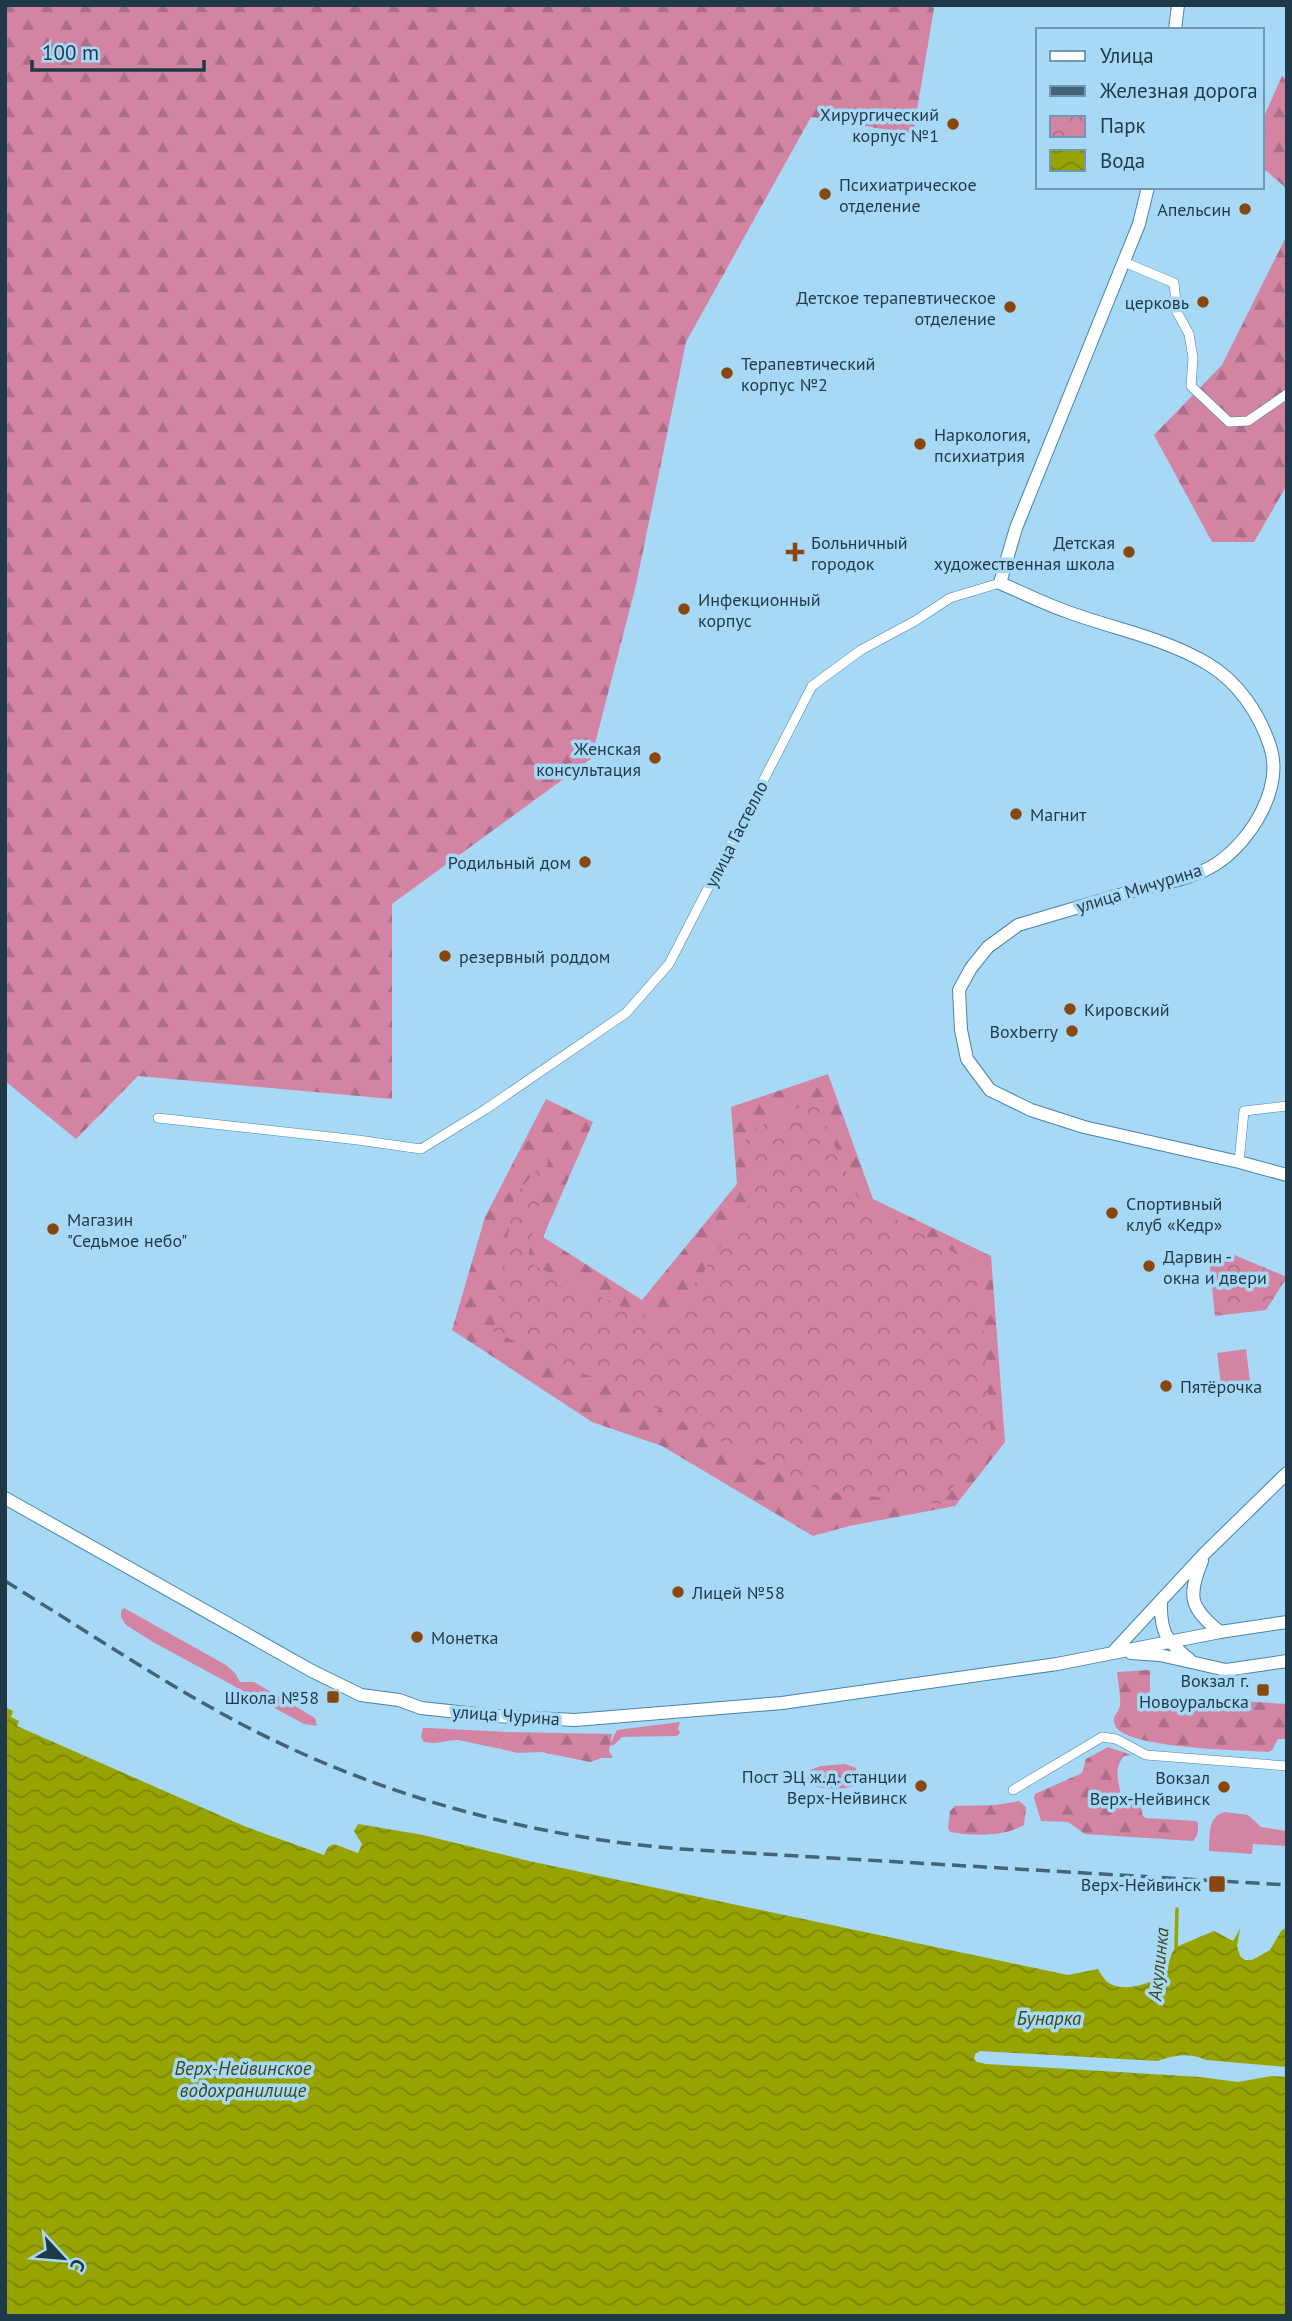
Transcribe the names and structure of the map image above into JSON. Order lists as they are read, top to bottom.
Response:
{
  "streets": {
    "street": ["улица Гастелло", "улица Мичурина", "улица Чурина"]
  },
  "crossings": [
    ["улица Гастелло", "улица Мичурина"]
  ],
  "water": ["Акулинка", "Бунарка", "Верх-Нейвинское водохранилище"],
  "places": {
    "other": [
      "Хирургический корпус №1",
      "Психиатрическое отделение",
      "Апельсин",
      "церковь",
      "Детское терапевтическое отделение",
      "Терапевтический корпус №2",
      "Наркология, психиатрия",
      "Детская художественная школа",
      "Инфекционный корпус",
      "Женская консультация",
      "Магнит",
      "Родильный дом",
      "резервный роддом",
      "Кировский",
      "Boxberry",
      "Спортивный клуб «Кедр»",
      "Магазин \"Седьмое небо\"",
      "Дарвин - окна и двери",
      "Пятёрочка",
      "Лицей №58",
      "Монетка",
      "Пост ЭЦ ж.д. станции Верх-Нейвинск",
      "Вокзал Верх-Нейвинск"
    ],
    "health": ["Больничный городок"],
    "transit": ["Вокзал г. Новоуральска", "Школа №58", "Верх-Нейвинск"]
  },
  "legend": [
    "Улица",
    "Железная дорога",
    "Парк",
    "Вода"
  ],
  "scale_bar": "100 m",
  "north": "bottom right"
}
